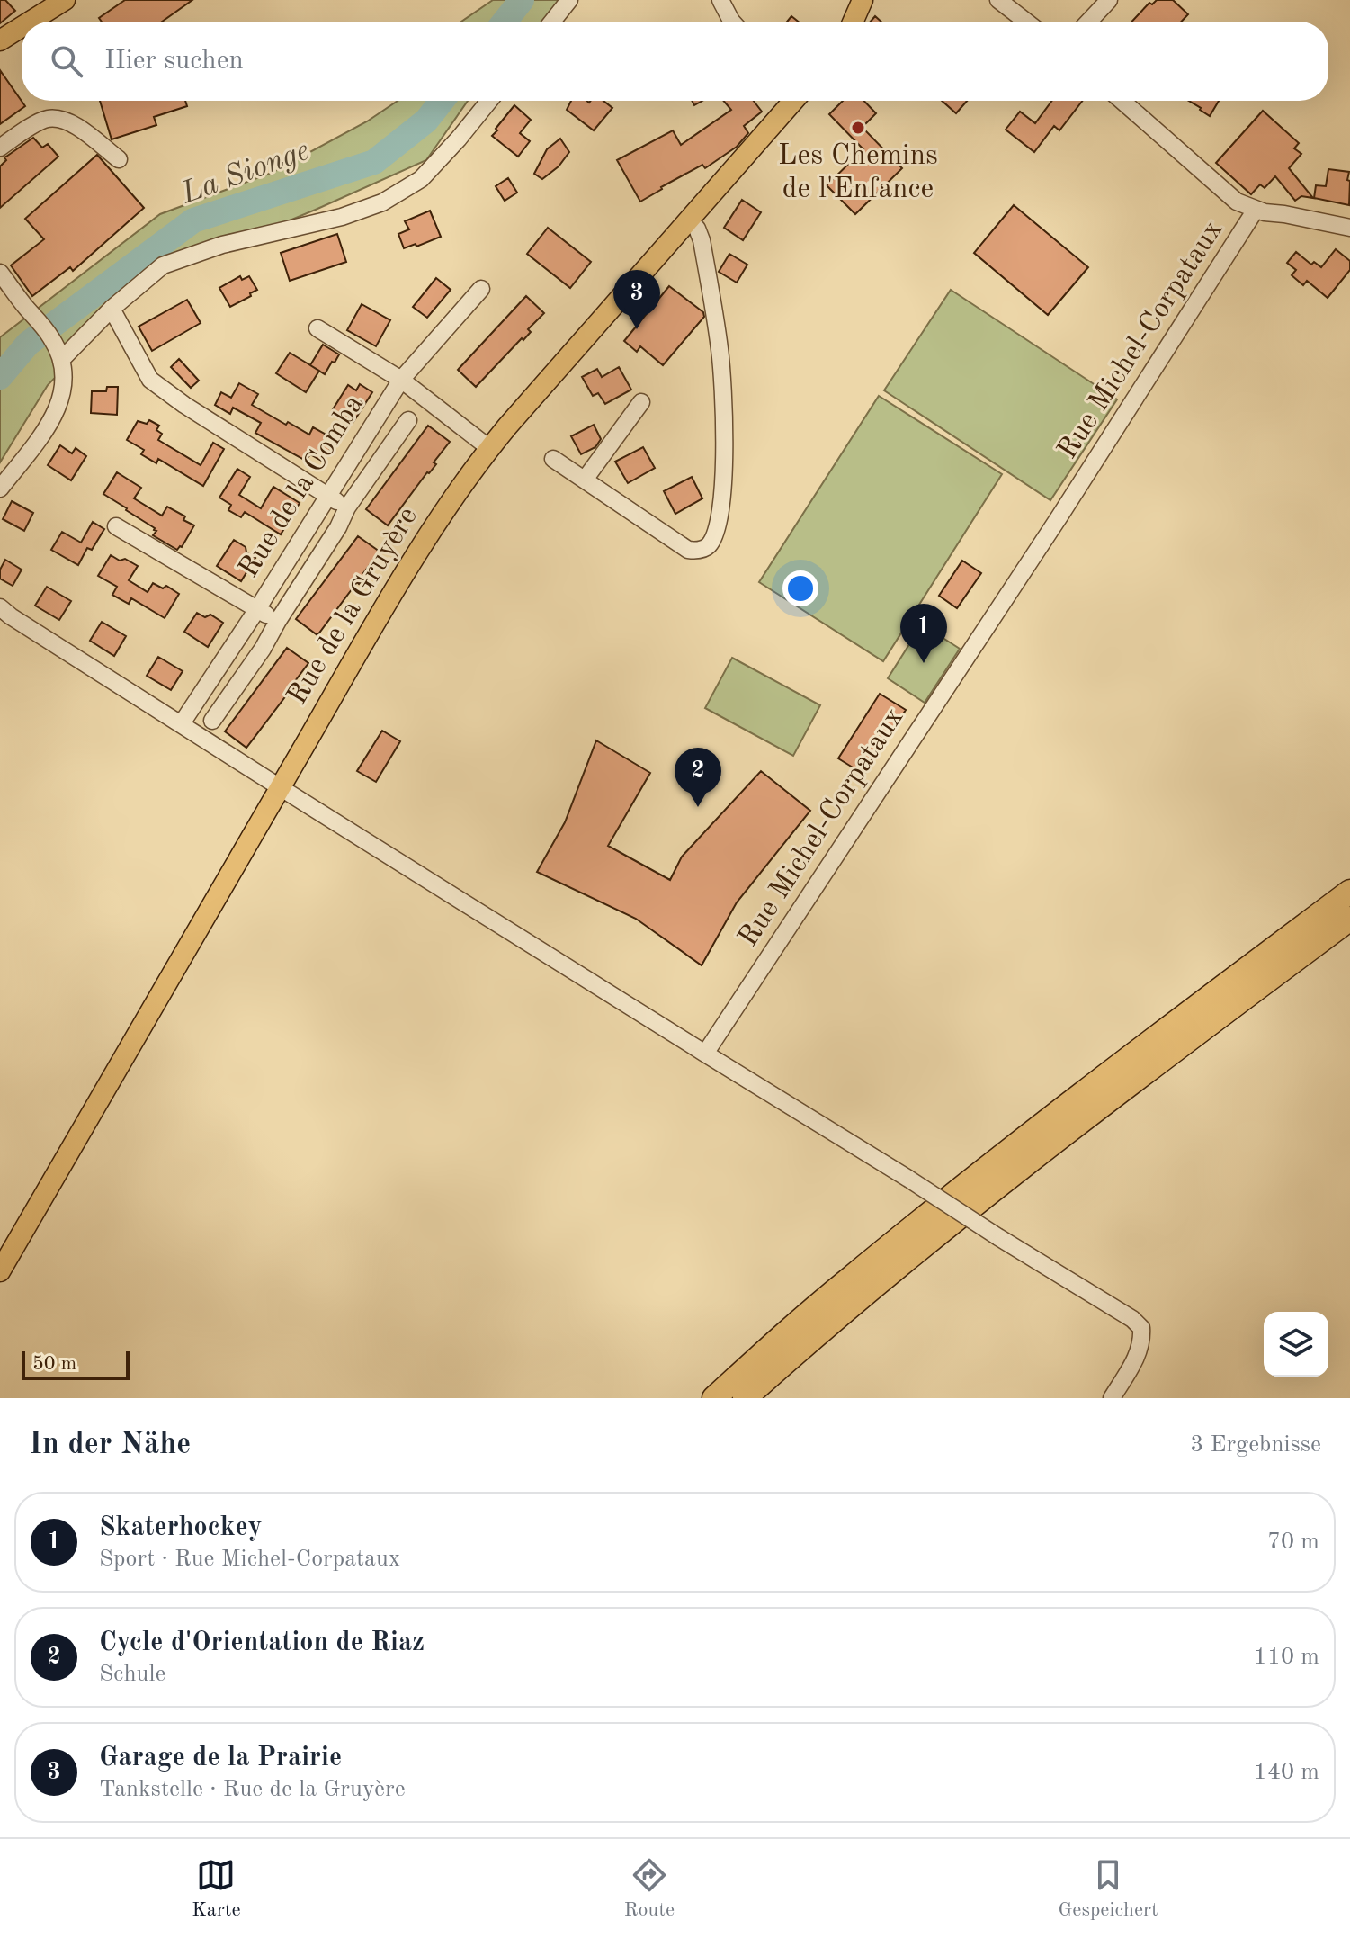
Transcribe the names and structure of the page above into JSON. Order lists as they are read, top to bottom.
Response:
{
  "streets": {
    "main road": ["Rue de la Gruyère"],
    "street": ["Rue Michel-Corpataux", "Rue de la Comba"]
  },
  "water": ["La Sionge"],
  "places": ["Les Chemins de l'Enfance"],
  "scale_bar": "50 m",
  "page": {
    "search": "Hier suchen",
    "pins": ["3", "1", "2"],
    "scale": "50 m",
    "heading": ["In der Nähe", "3 Ergebnisse"],
    "list": [
      {
        "mark": "1",
        "name": "Skaterhockey",
        "note": "Sport · Rue Michel-Corpataux",
        "value": "70 m"
      },
      {
        "mark": "2",
        "name": "Cycle d'Orientation de Riaz",
        "note": "Schule",
        "value": "110 m"
      },
      {
        "mark": "3",
        "name": "Garage de la Prairie",
        "note": "Tankstelle · Rue de la Gruyère",
        "value": "140 m"
      }
    ],
    "nav": ["Karte", "Route", "Gespeichert"]
  }
}
